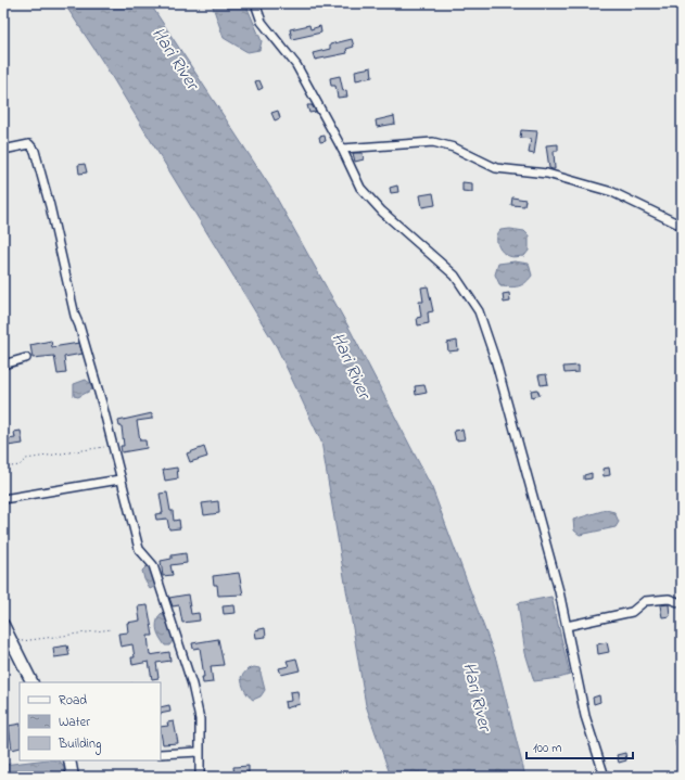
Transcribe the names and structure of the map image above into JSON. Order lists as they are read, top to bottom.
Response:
{
  "water": ["Hari River"],
  "legend": ["Road", "Water", "Building"],
  "scale_bar": "100 m"
}
